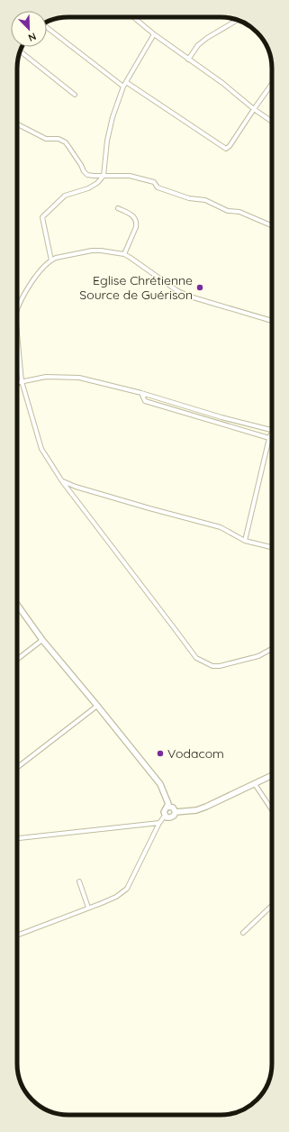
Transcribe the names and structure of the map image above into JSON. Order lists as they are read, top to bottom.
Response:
{
  "places": ["Eglise Chrétienne Source de Guérison", "Vodacom"],
  "north": "bottom right"
}
